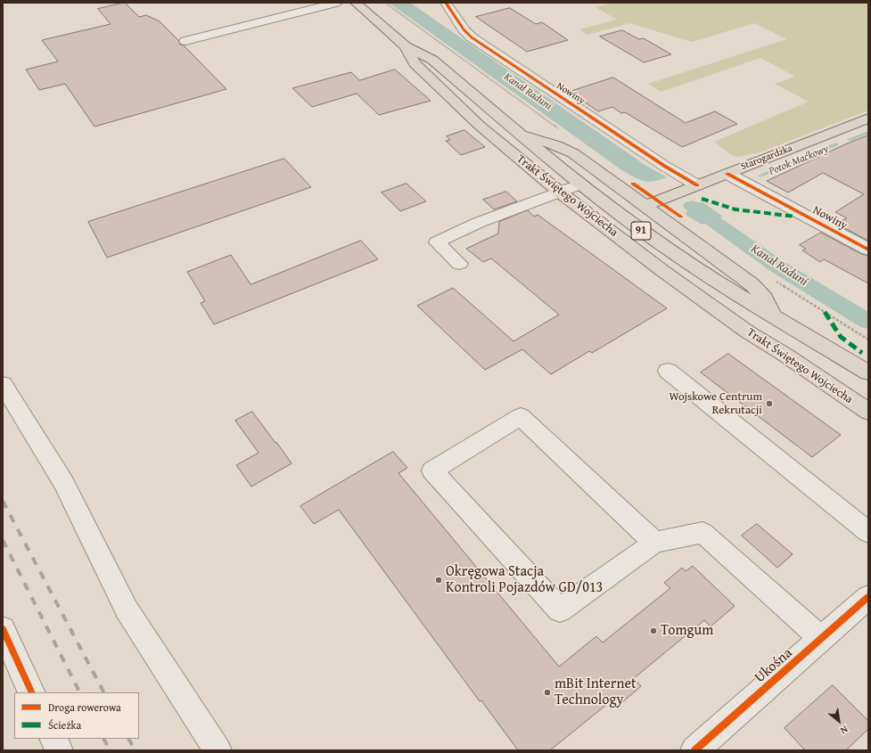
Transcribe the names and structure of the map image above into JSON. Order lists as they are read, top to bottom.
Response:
{
  "streets": {
    "main road": ["Starogardzka", "Trakt Świętego Wojciecha", "91"],
    "street": ["Nowiny", "Ukośna"]
  },
  "crossings": [
    ["Nowiny", "Starogardzka"]
  ],
  "water": ["Kanał Raduni", "Potok Maćkowy"],
  "places": [
    "Wojskowe Centrum Rekrutacji",
    "Okręgowa Stacja Kontroli Pojazdów GD/013",
    "Tomgum",
    "mBit Internet Technology"
  ],
  "legend": ["Droga rowerowa", "Ścieżka"],
  "north": "bottom right"
}
